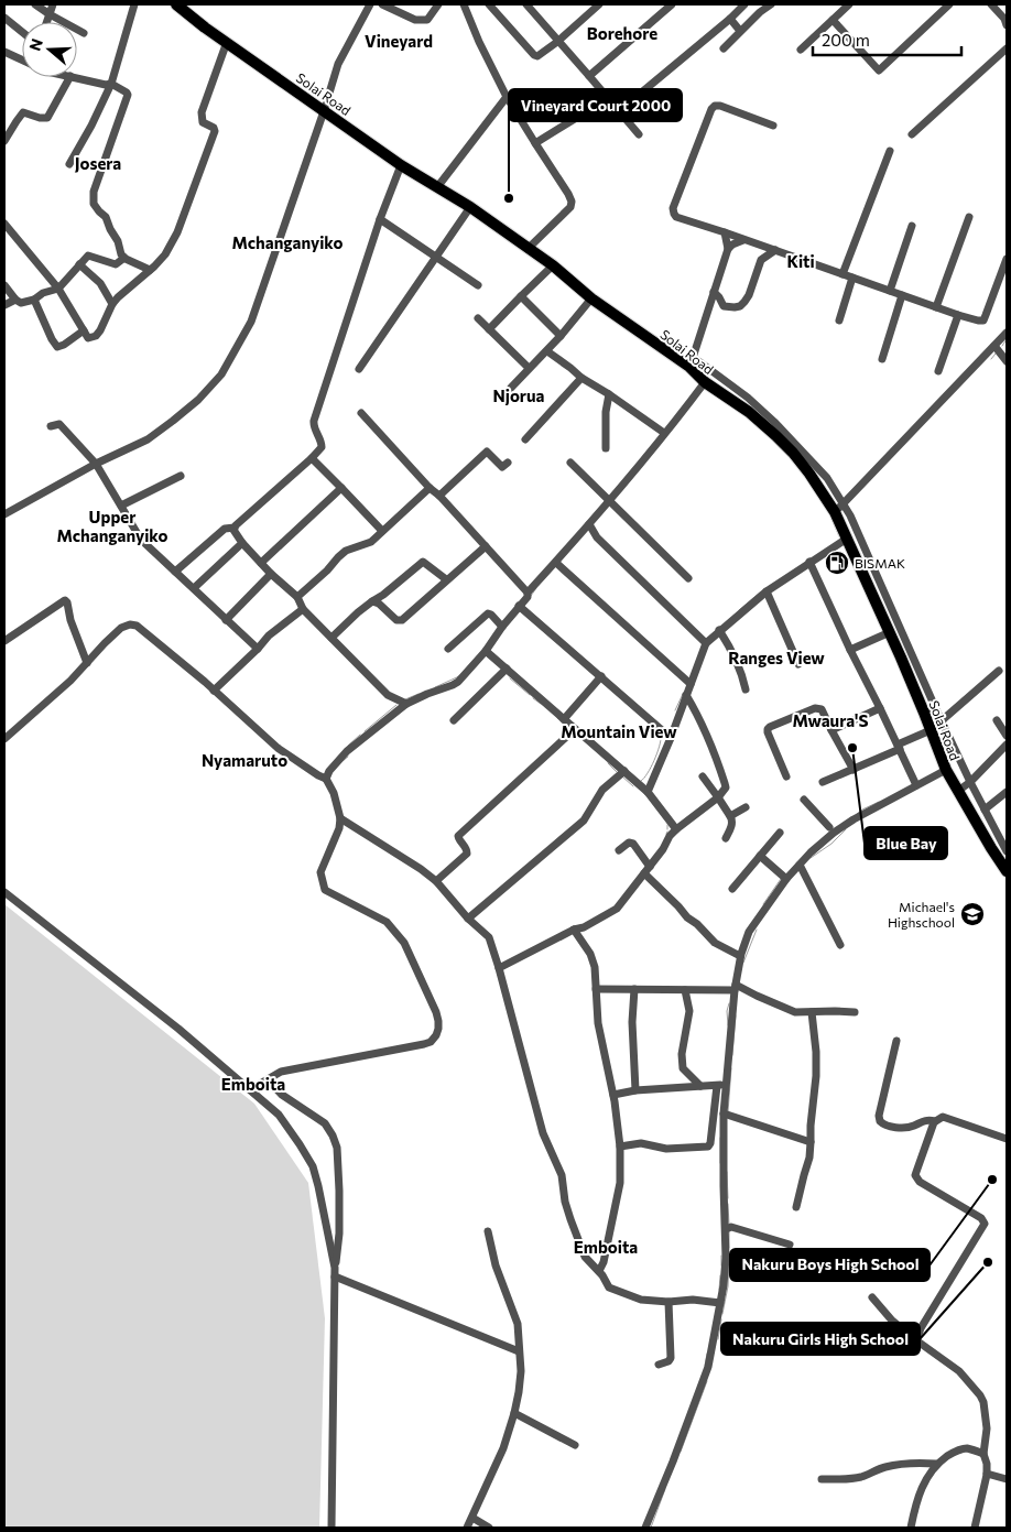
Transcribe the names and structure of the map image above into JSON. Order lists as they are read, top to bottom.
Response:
{
  "streets": {
    "highway": ["Solai Road"]
  },
  "districts": [
    "Borehore",
    "Vineyard",
    "Josera",
    "Mchanganyiko",
    "Kiti",
    "Njorua",
    "Upper Mchanganyiko",
    "Ranges View",
    "Mwaura'S",
    "Mountain View",
    "Nyamaruto",
    "Emboita",
    "Emboita"
  ],
  "places": {
    "other": [
      "Vineyard Court 2000",
      "Blue Bay",
      "Nakuru Boys High School",
      "Nakuru Girls High School"
    ],
    "fuel station": ["BISMAK"],
    "school or university": ["Michael's Highschool"]
  },
  "scale_bar": "200 m",
  "north": "left"
}
